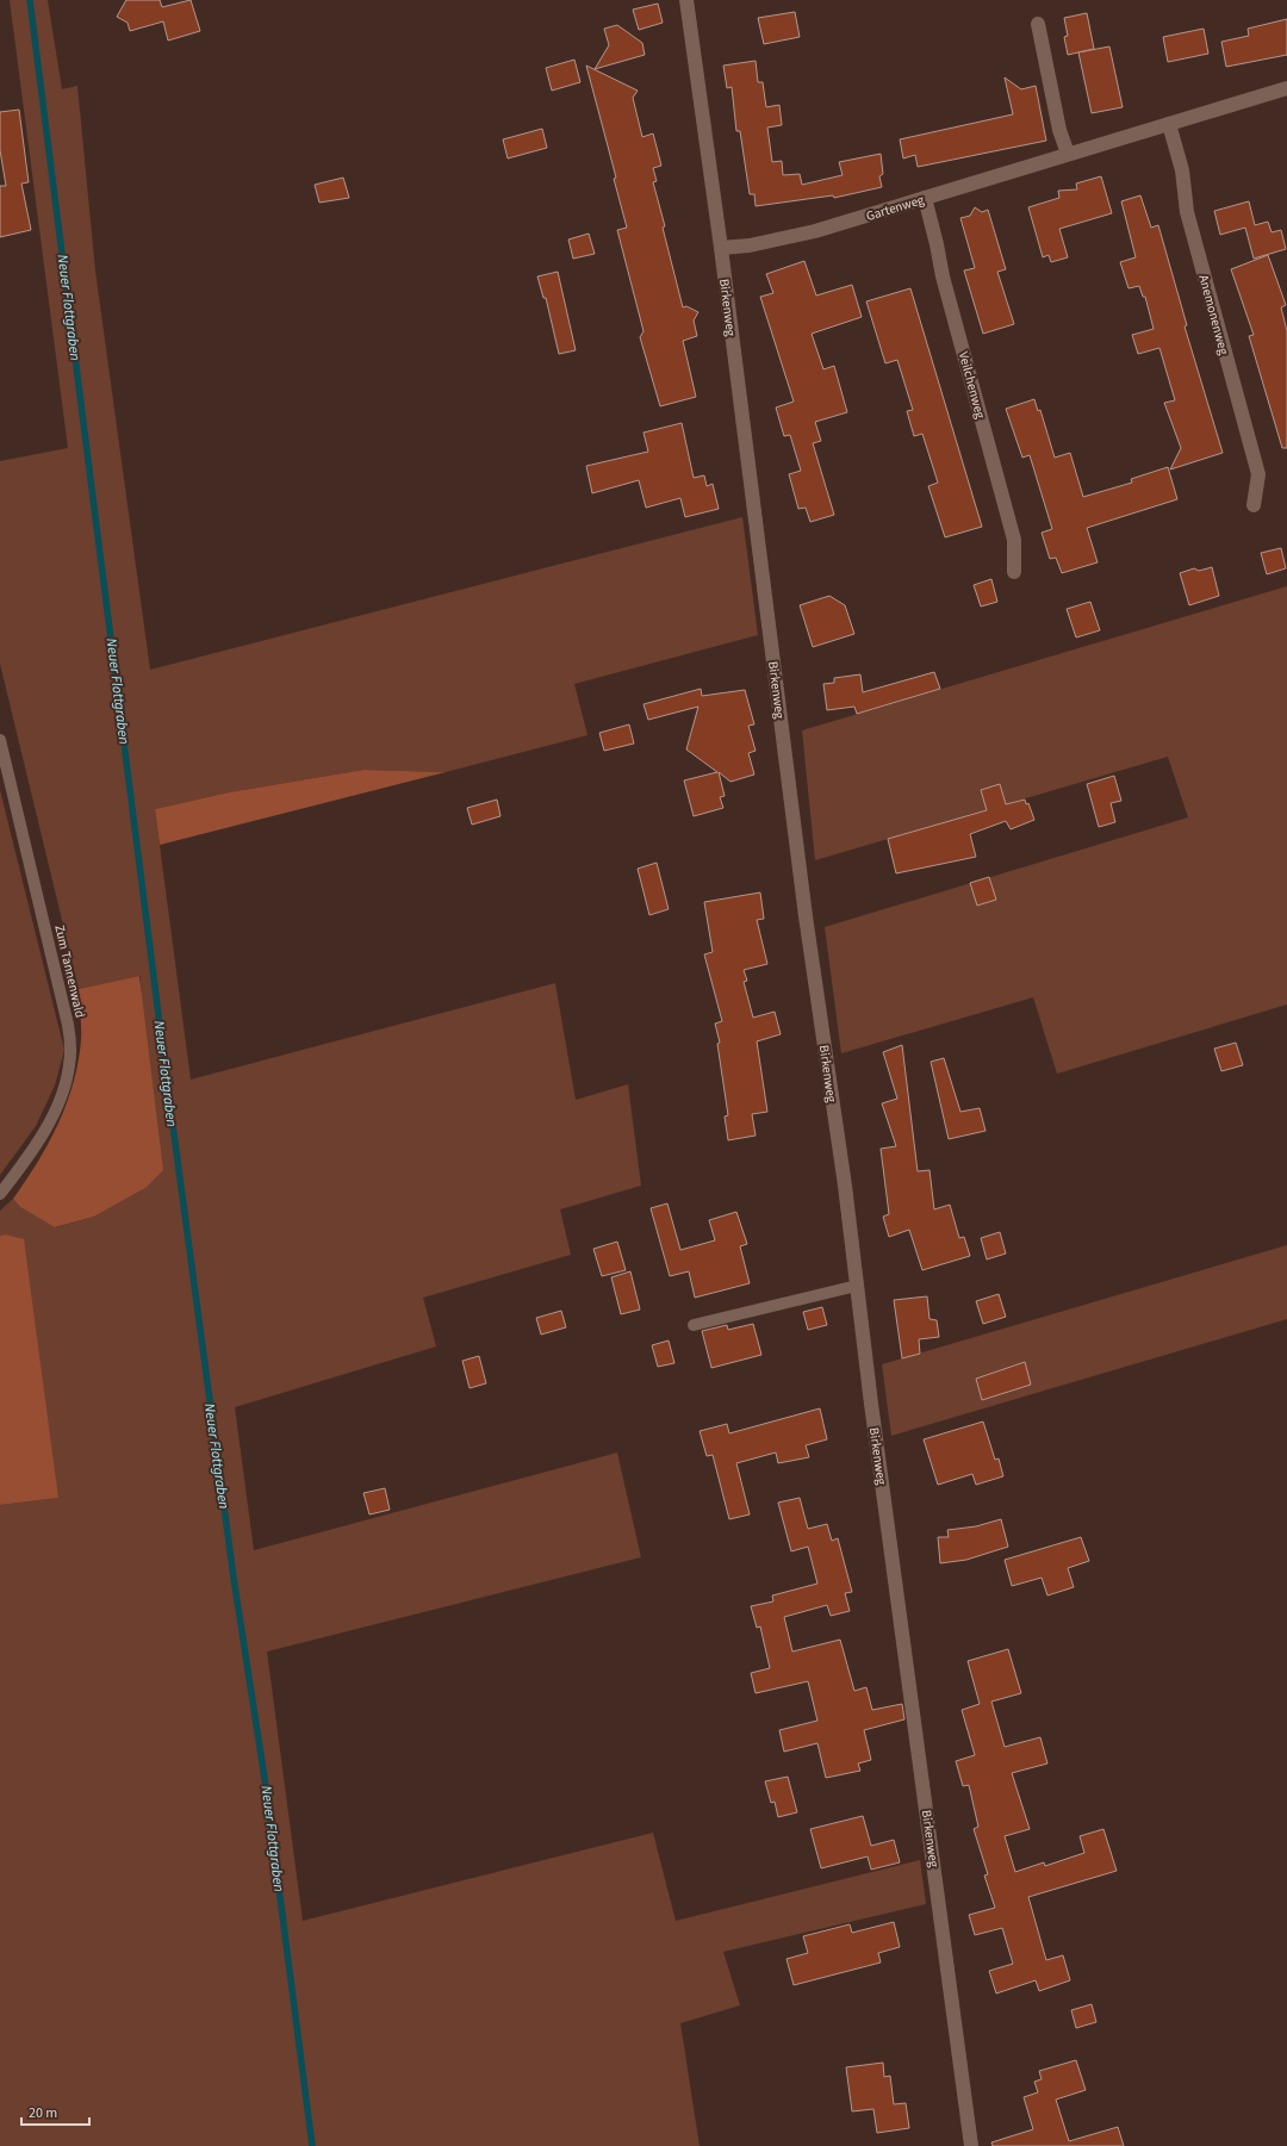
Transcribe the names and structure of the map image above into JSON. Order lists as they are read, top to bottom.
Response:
{
  "streets": {
    "street": [
      "Gartenweg",
      "Birkenweg",
      "Anemonenweg",
      "Veilchenweg"
    ],
    "lane": ["Zum Tannenwald"]
  },
  "crossings": [
    ["Gartenweg", "Birkenweg"],
    ["Gartenweg", "Anemonenweg"],
    ["Gartenweg", "Veilchenweg"]
  ],
  "water": ["Neuer Flottgraben"],
  "scale_bar": "20 m"
}
